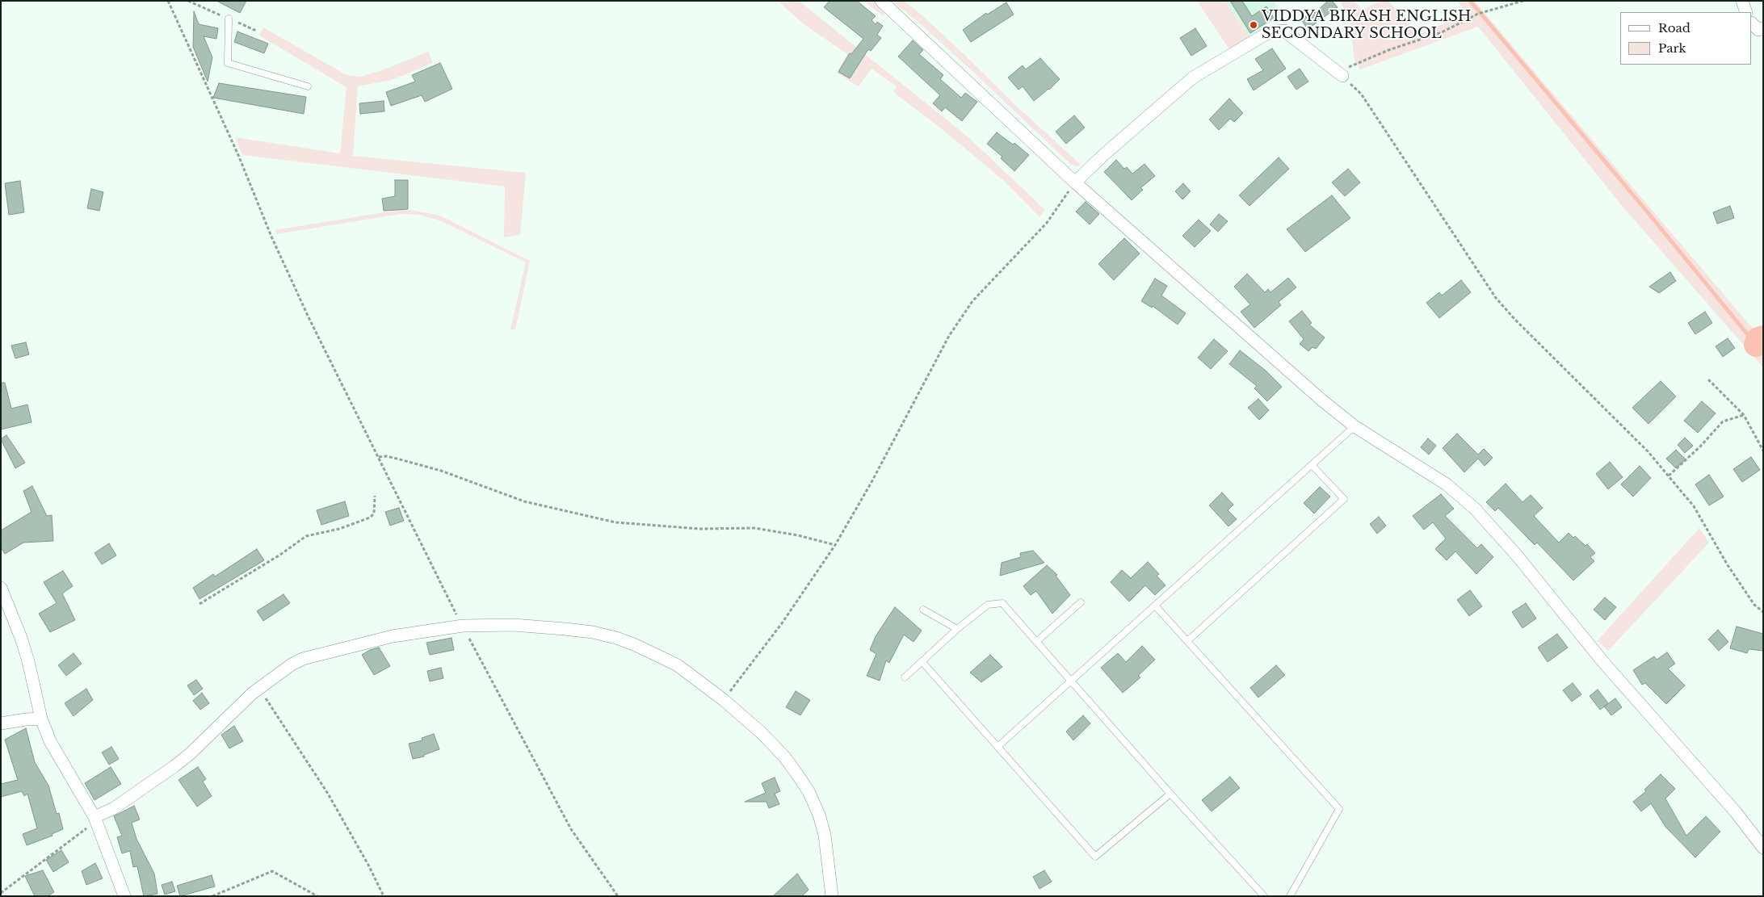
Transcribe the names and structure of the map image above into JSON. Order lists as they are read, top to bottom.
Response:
{
  "places": ["VIDDYA BIKASH ENGLISH SECONDARY SCHOOL"],
  "legend": ["Road", "Park"]
}
